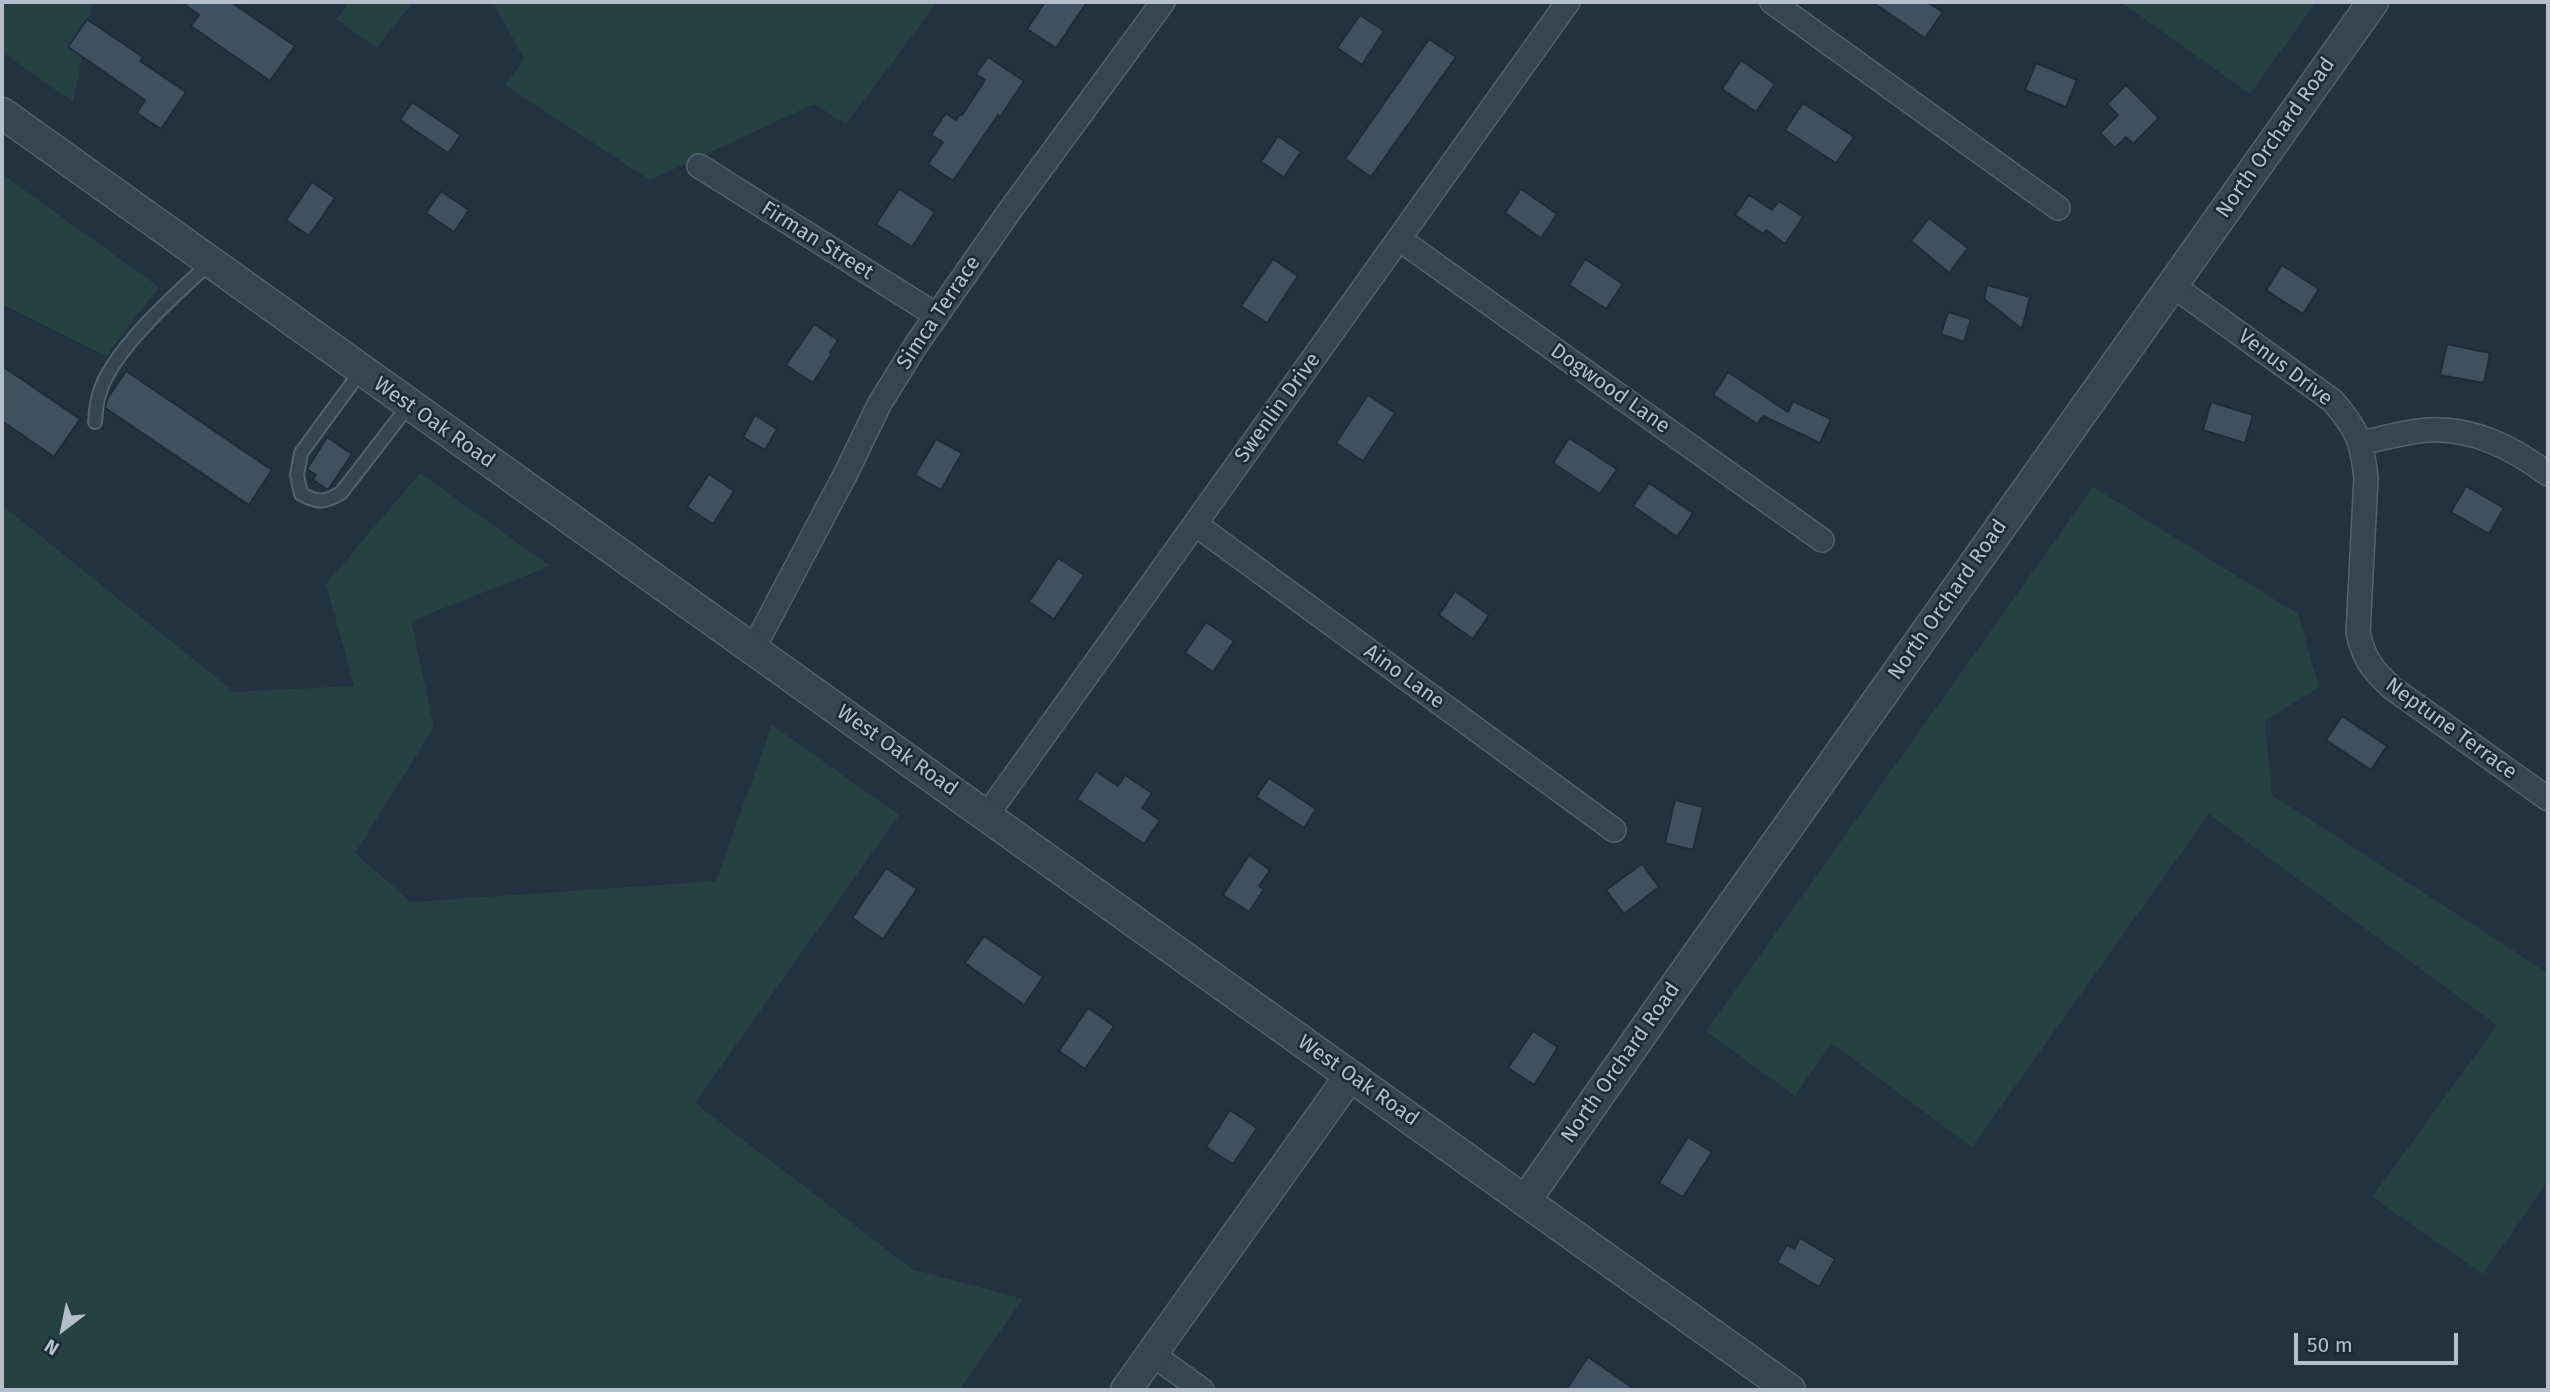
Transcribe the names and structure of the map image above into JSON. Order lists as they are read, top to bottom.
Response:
{
  "streets": {
    "street": [
      "North Orchard Road",
      "Firman Street",
      "Simca Terrace",
      "Venus Drive",
      "Dogwood Lane",
      "Swenlin Drive",
      "West Oak Road",
      "Aino Lane",
      "Neptune Terrace"
    ]
  },
  "crossings": [
    ["North Orchard Road", "Venus Drive"],
    ["North Orchard Road", "West Oak Road"],
    ["Firman Street", "Simca Terrace"],
    ["Simca Terrace", "West Oak Road"],
    ["Venus Drive", "Neptune Terrace"],
    ["Dogwood Lane", "Swenlin Drive"],
    ["Swenlin Drive", "West Oak Road"],
    ["Swenlin Drive", "Aino Lane"]
  ],
  "scale_bar": "50 m",
  "north": "bottom left"
}
